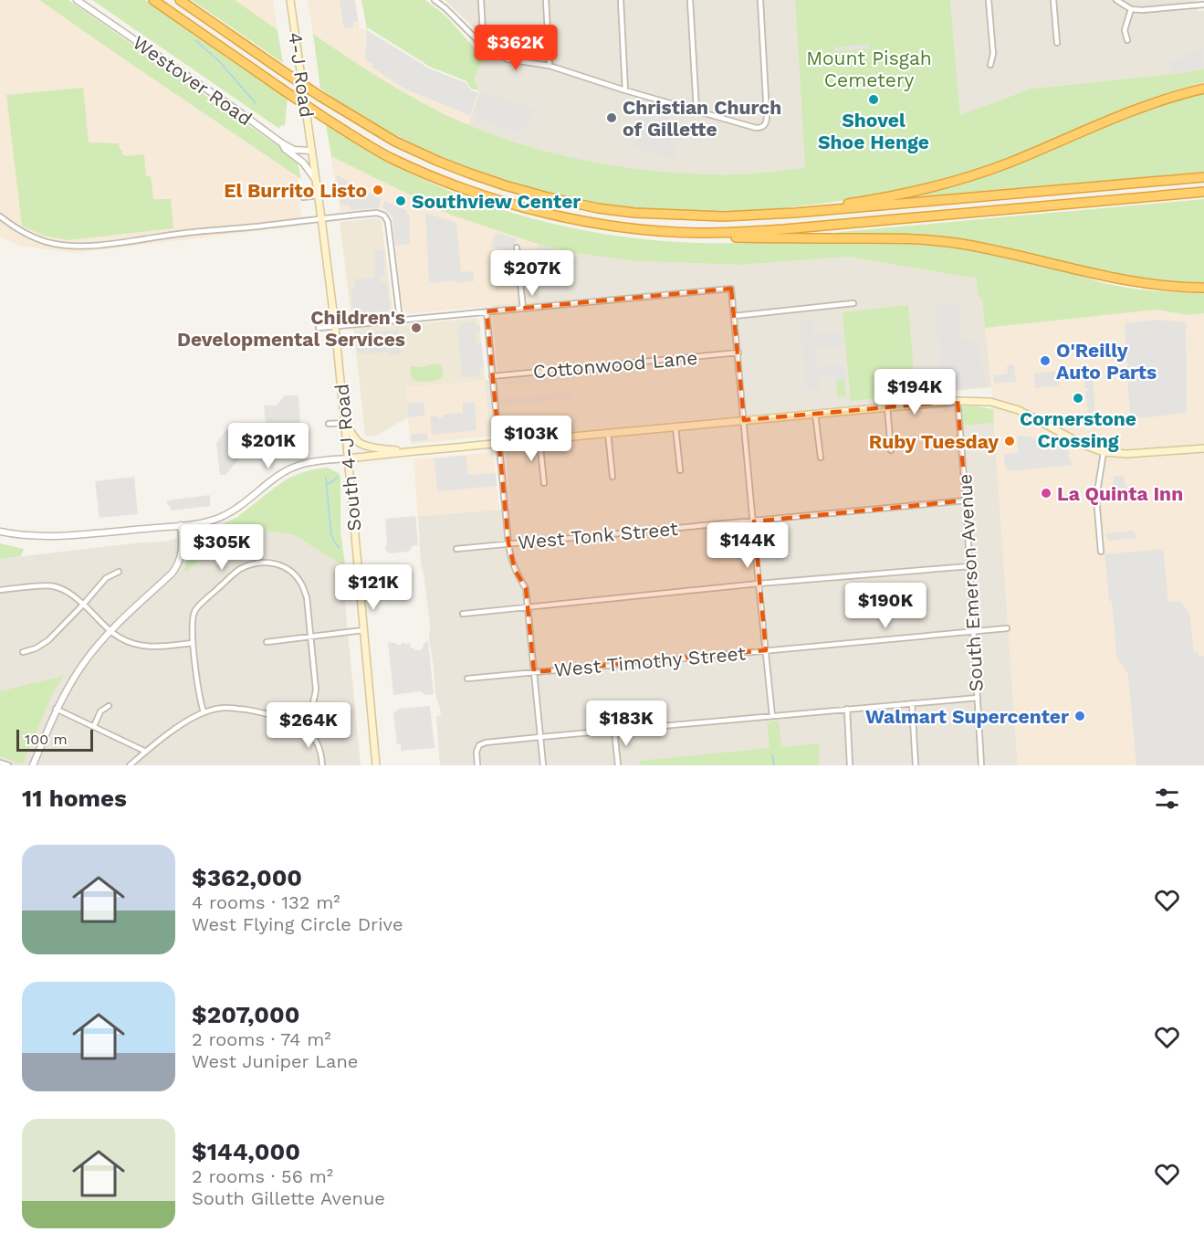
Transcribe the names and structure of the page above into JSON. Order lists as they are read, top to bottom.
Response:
{
  "streets": {
    "main road": ["4-J Road", "South 4-J Road"],
    "street": [
      "Westover Road",
      "Cottonwood Lane",
      "West Tonk Street",
      "South Emerson Avenue",
      "West Timothy Street"
    ]
  },
  "crossings": [
    ["4-J Road", "Westover Road"],
    ["4-J Road", "South 4-J Road"],
    ["Westover Road", "South 4-J Road"],
    ["West Tonk Street", "South Emerson Avenue"],
    ["South Emerson Avenue", "West Timothy Street"]
  ],
  "parks": ["Mount Pisgah Cemetery"],
  "places": [
    "Shovel Shoe Henge",
    "Christian Church of Gillette",
    "El Burrito Listo",
    "Southview Center",
    "Children's Developmental Services",
    "O'Reilly Auto Parts",
    "Cornerstone Crossing",
    "Ruby Tuesday",
    "La Quinta Inn",
    "Walmart Supercenter"
  ],
  "scale_bar": "100 m",
  "page": {
    "price": [
      "$362K",
      "$207K",
      "$194K",
      "$103K",
      "$201K",
      "$144K",
      "$305K",
      "$121K",
      "$190K",
      "$183K",
      "$264K"
    ],
    "scale": "100 m",
    "heading": "11 homes",
    "list": [
      {
        "name": "$362,000",
        "note": "4 rooms · 132 m² · West Flying Circle Drive"
      },
      {
        "name": "$207,000",
        "note": "2 rooms · 74 m² · West Juniper Lane"
      },
      {
        "name": "$144,000",
        "note": "2 rooms · 56 m² · South Gillette Avenue"
      }
    ]
  }
}
